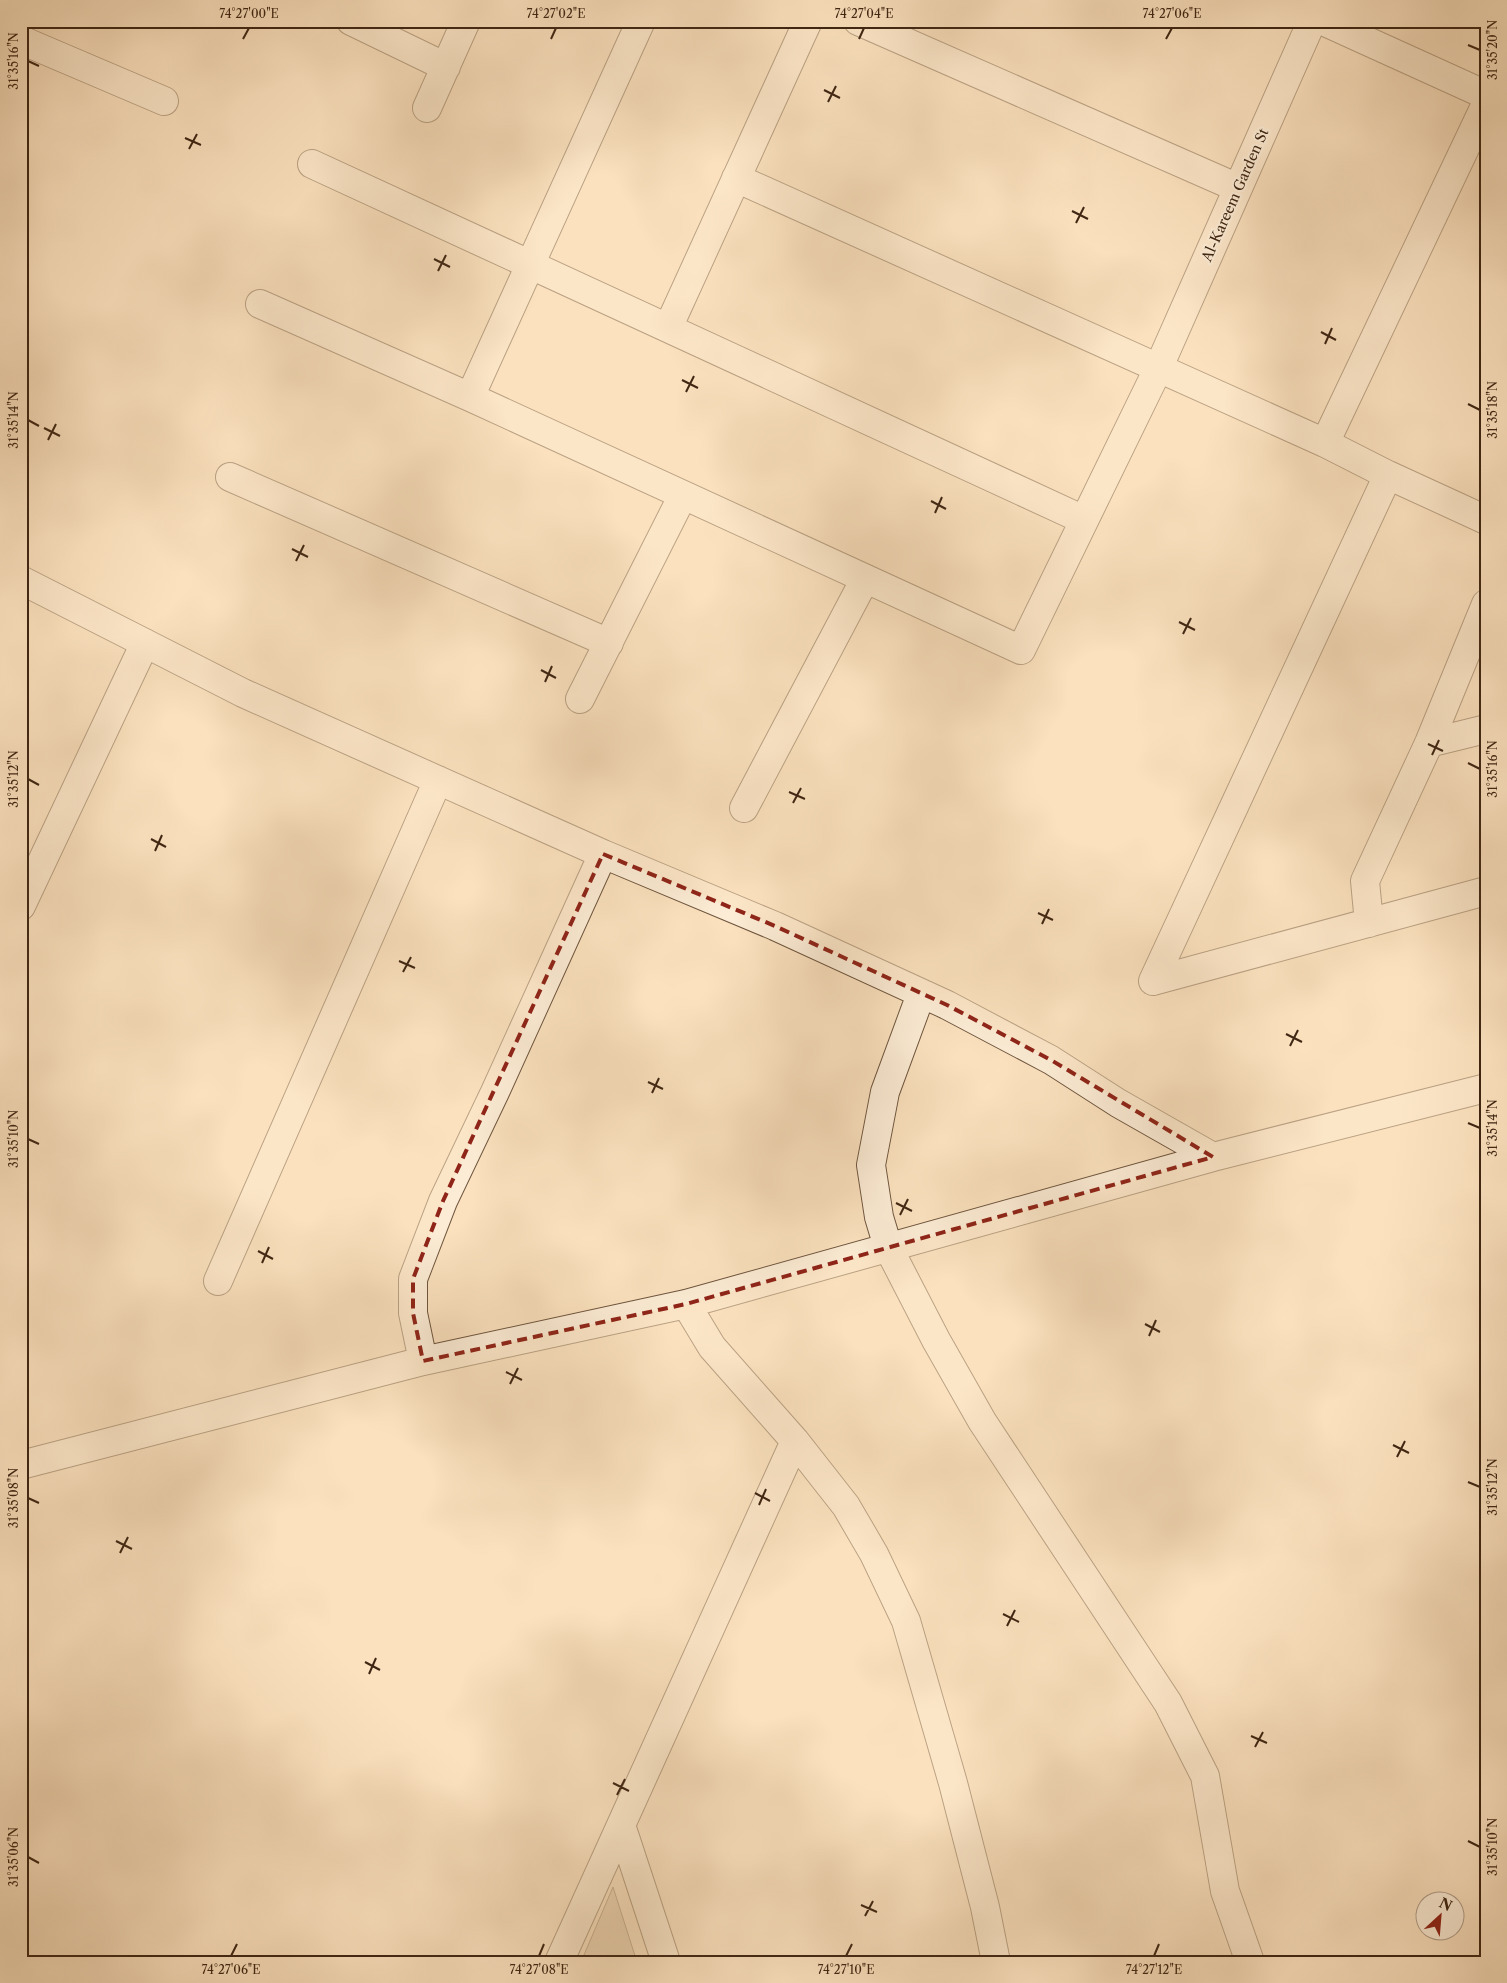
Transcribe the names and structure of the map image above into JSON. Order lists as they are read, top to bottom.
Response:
{
  "streets": {
    "street": ["Al-Kareem Garden St"]
  },
  "north": "top right",
  "coordinates": [
    "74°27'00\"E",
    "74°27'02\"E",
    "74°27'04\"E",
    "74°27'06\"E",
    "31°35'20\"N",
    "31°35'16\"N",
    "31°35'18\"N",
    "31°35'14\"N",
    "31°35'12\"N",
    "31°35'10\"N",
    "31°35'08\"N",
    "31°35'06\"N",
    "74°27'08\"E",
    "74°27'10\"E",
    "74°27'12\"E"
  ]
}
